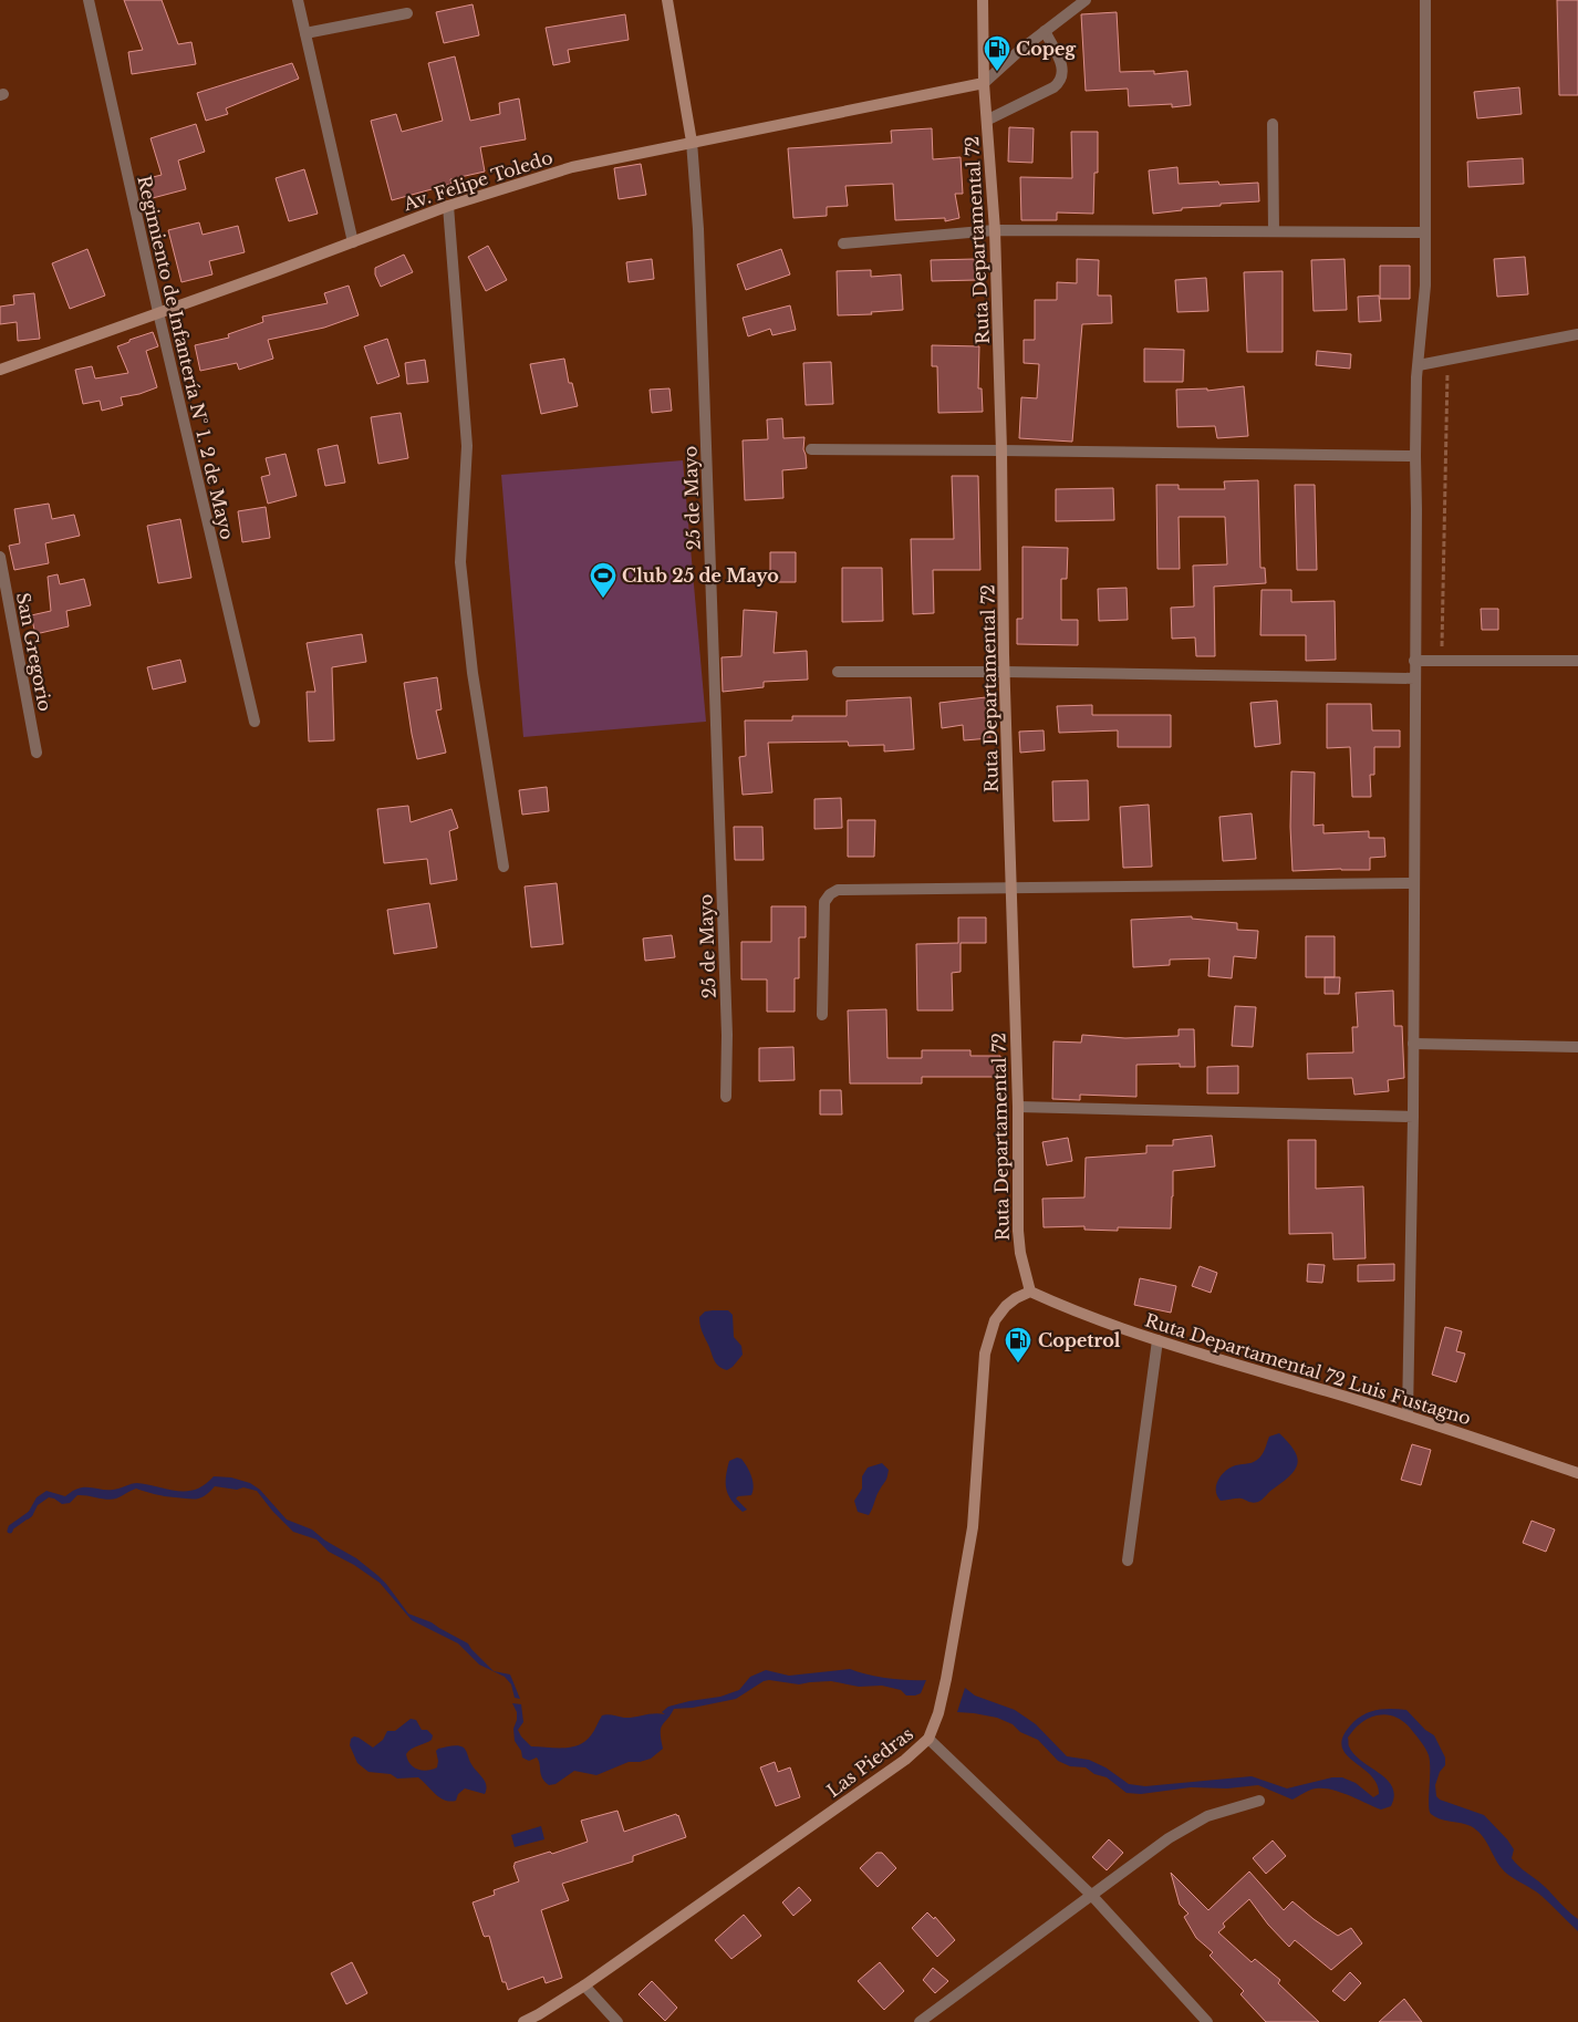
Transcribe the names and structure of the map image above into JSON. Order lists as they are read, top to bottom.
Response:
{
  "streets": {
    "main road": [
      "Av. Felipe Toledo",
      "Ruta Departamental 72",
      "25 de Mayo",
      "Ruta Departamental 72 Luis Fustagno",
      "Las Piedras"
    ],
    "street": ["Regimiento de Infantería N° 1. 2 de Mayo", "San Gregorio"]
  },
  "crossings": [
    ["Av. Felipe Toledo", "Ruta Departamental 72"],
    ["Av. Felipe Toledo", "Regimiento de Infantería N° 1. 2 de Mayo"],
    ["Av. Felipe Toledo", "25 de Mayo"],
    ["Ruta Departamental 72", "Ruta Departamental 72 Luis Fustagno"],
    ["Ruta Departamental 72", "Las Piedras"],
    ["Ruta Departamental 72 Luis Fustagno", "Las Piedras"]
  ],
  "places": {
    "fuel station": ["Copeg", "Copetrol"],
    "sports": ["Club 25 de Mayo"]
  }
}
